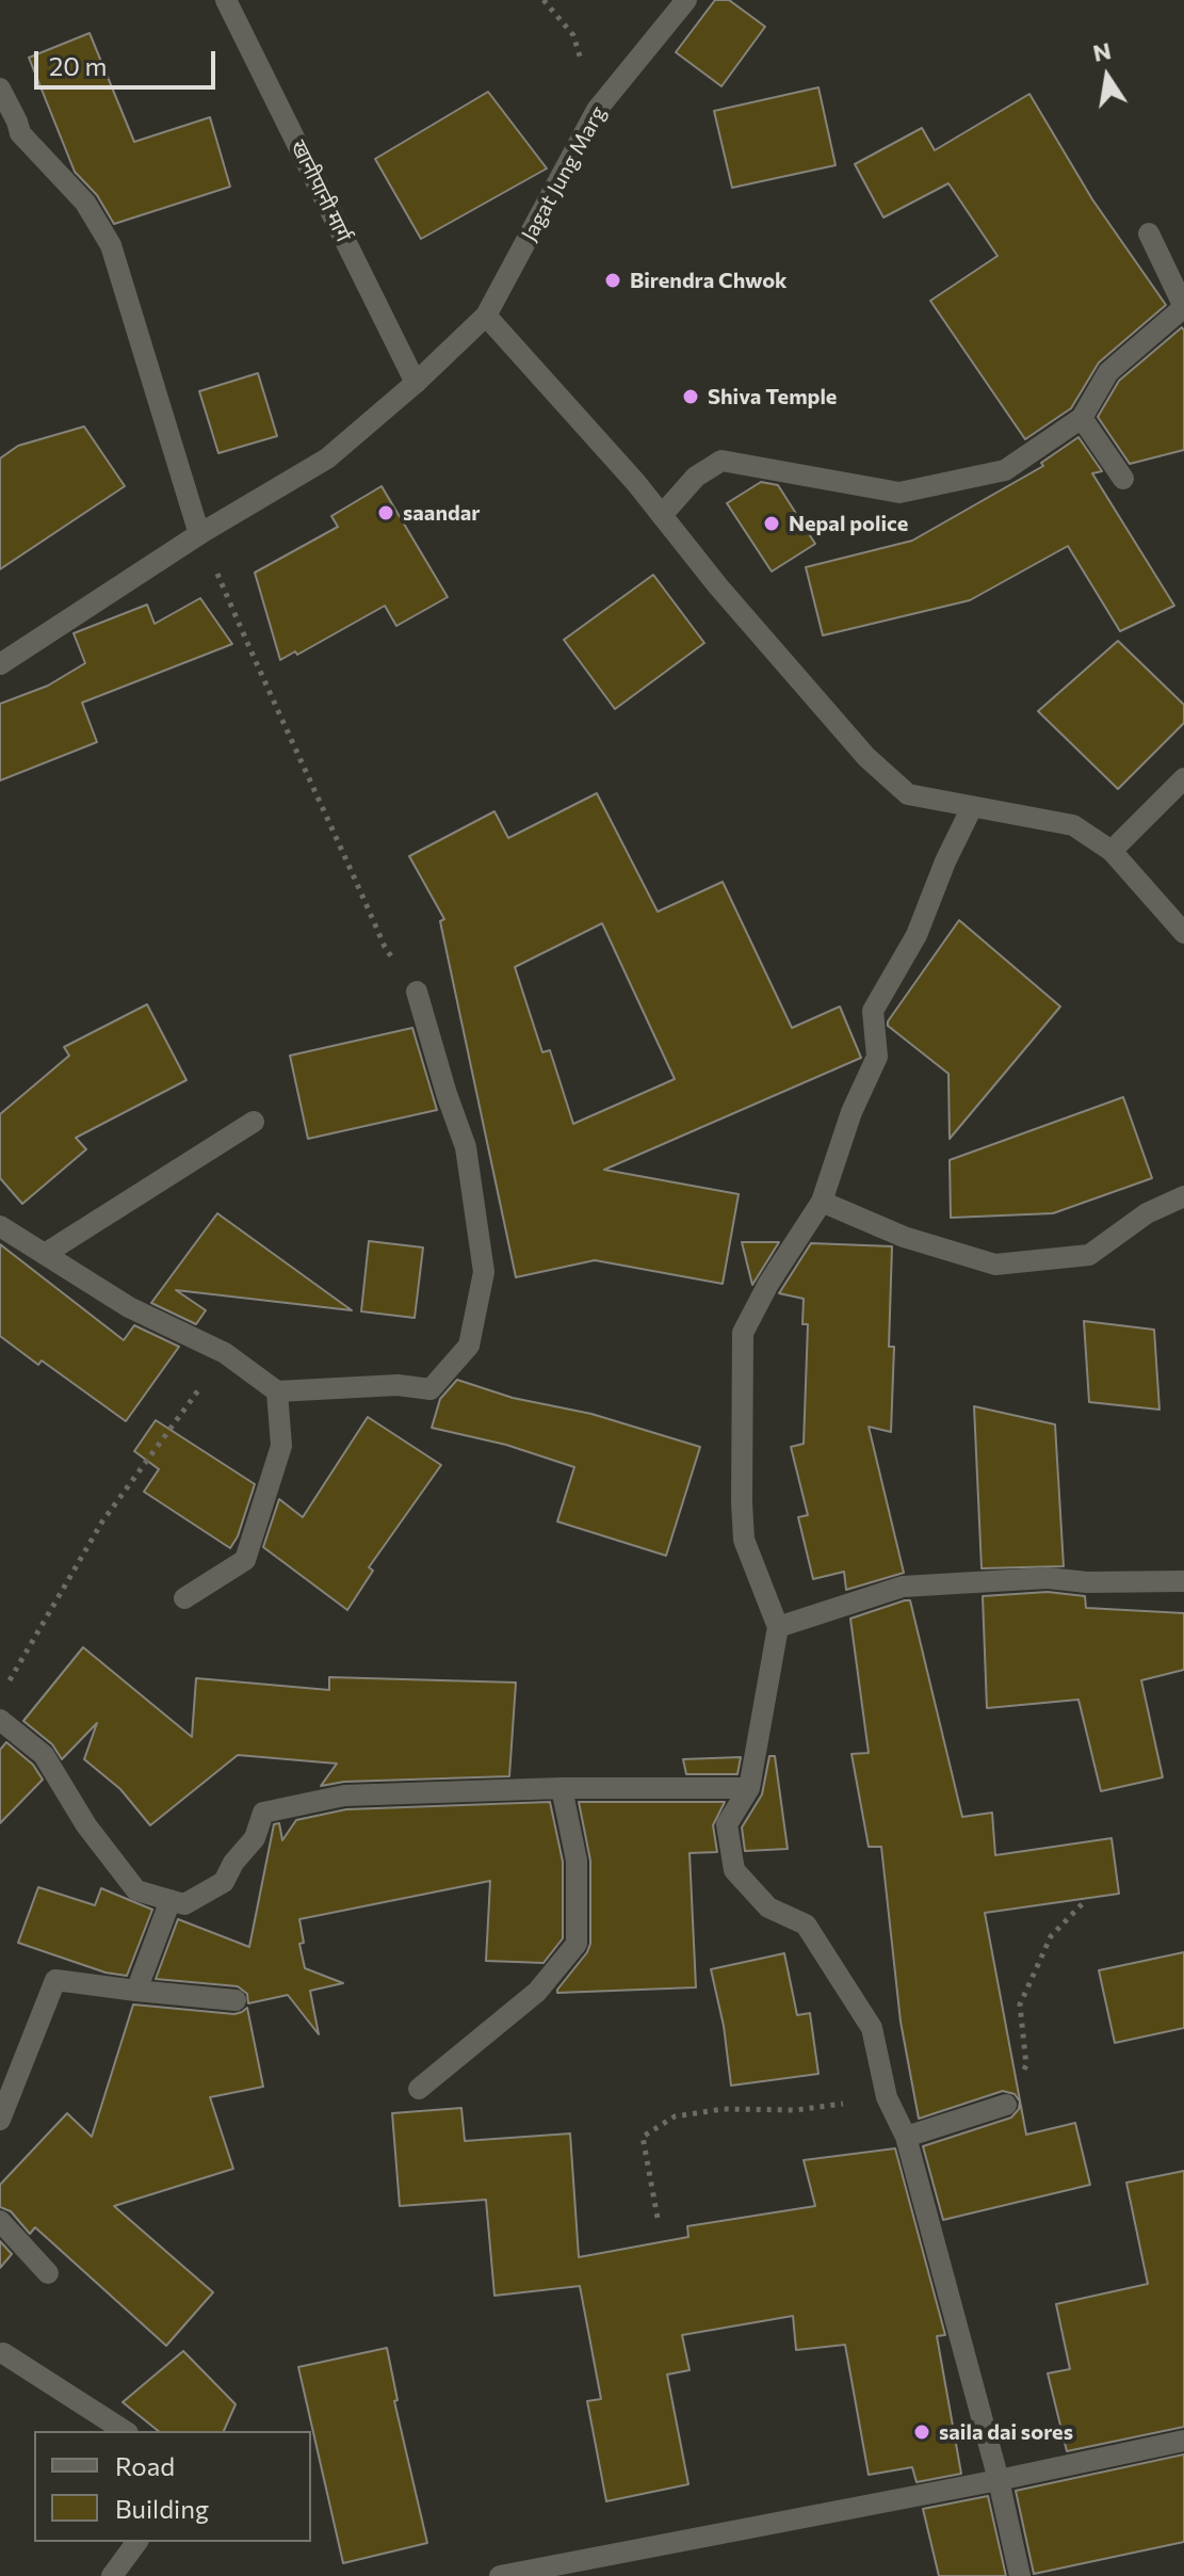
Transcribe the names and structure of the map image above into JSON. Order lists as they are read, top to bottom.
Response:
{
  "streets": {
    "street": ["Jagat Jung Marg", "खानीपानी मार्ग"]
  },
  "crossings": [
    ["Jagat Jung Marg", "खानीपानी मार्ग"]
  ],
  "places": [
    "Birendra Chwok",
    "Shiva Temple",
    "saandar",
    "Nepal police",
    "saila dai sores"
  ],
  "legend": ["Road", "Building"],
  "scale_bar": "20 m",
  "north": "top"
}
